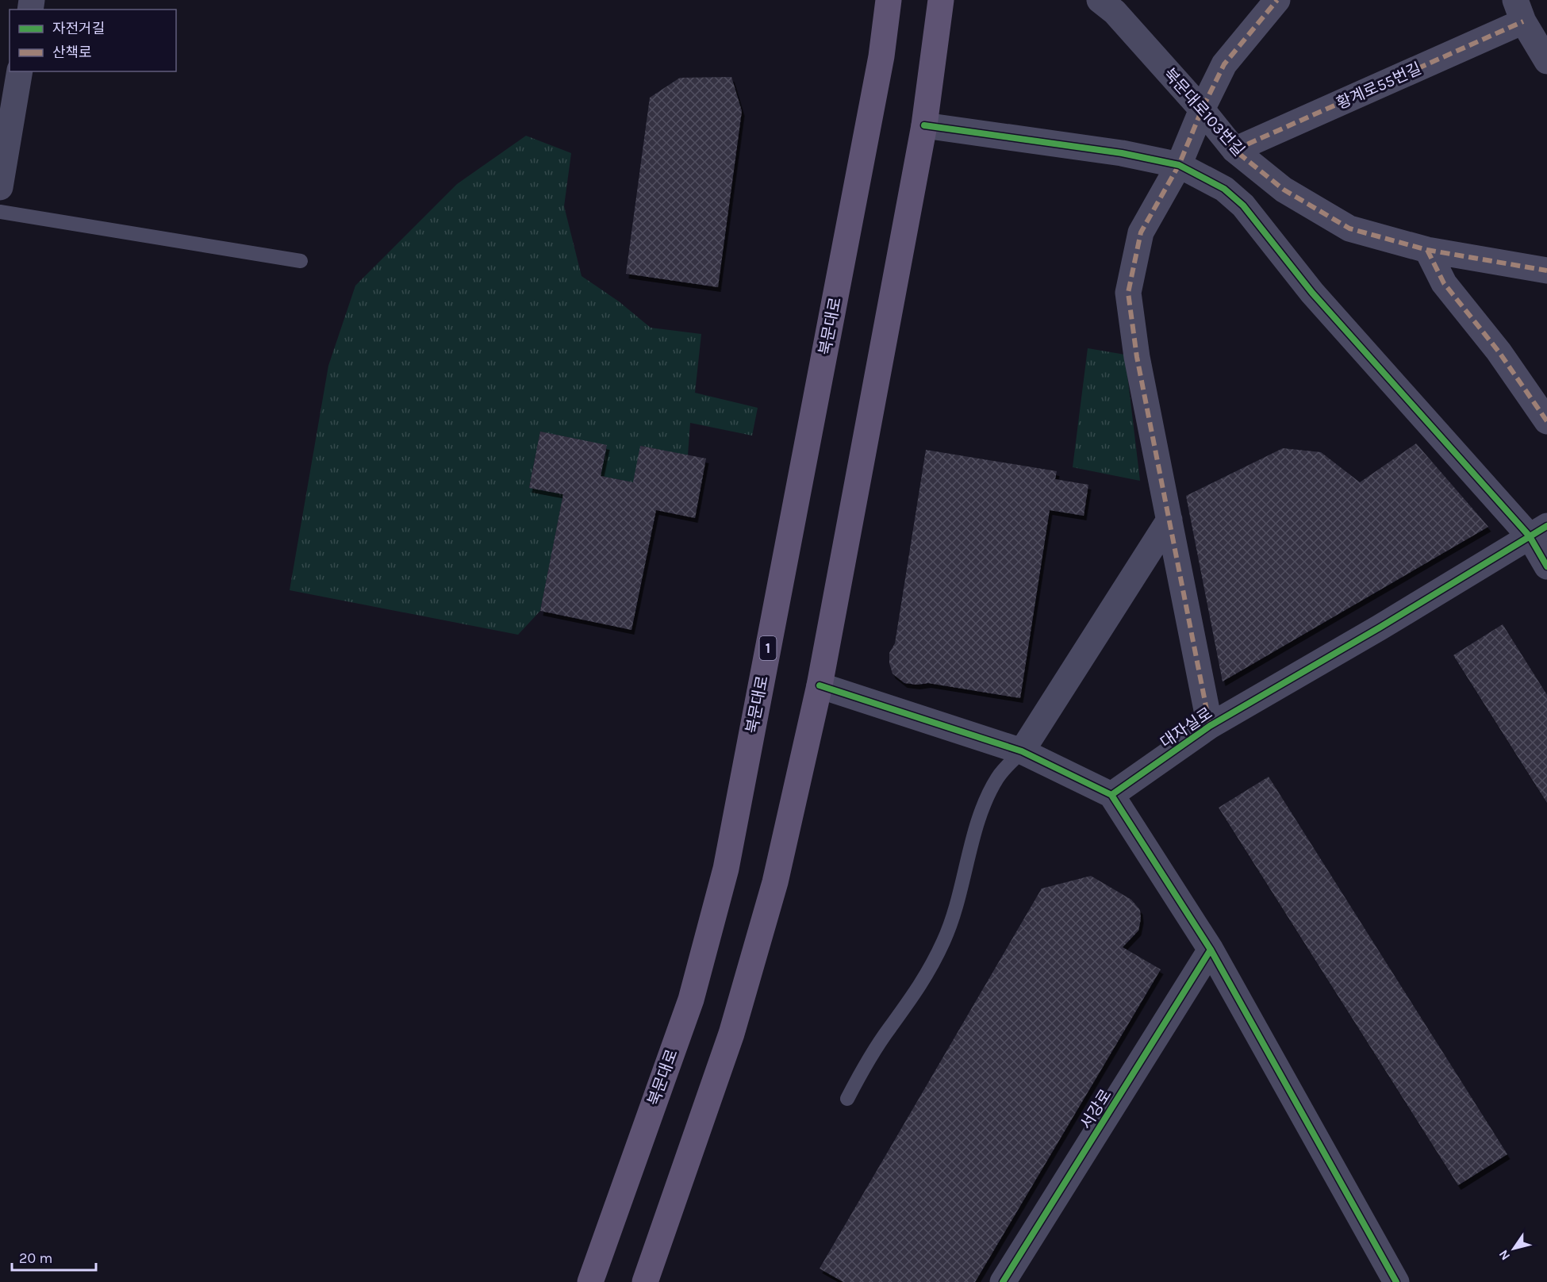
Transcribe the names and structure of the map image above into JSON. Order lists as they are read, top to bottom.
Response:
{
  "streets": {
    "main road": ["북문대로", "1"],
    "street": [
      "황계로55번길",
      "북문대로103번길",
      "대자실로",
      "서강로"
    ]
  },
  "crossings": [
    ["황계로55번길", "북문대로103번길"]
  ],
  "legend": ["자전거길", "산책로"],
  "scale_bar": "20 m",
  "north": "bottom left"
}
